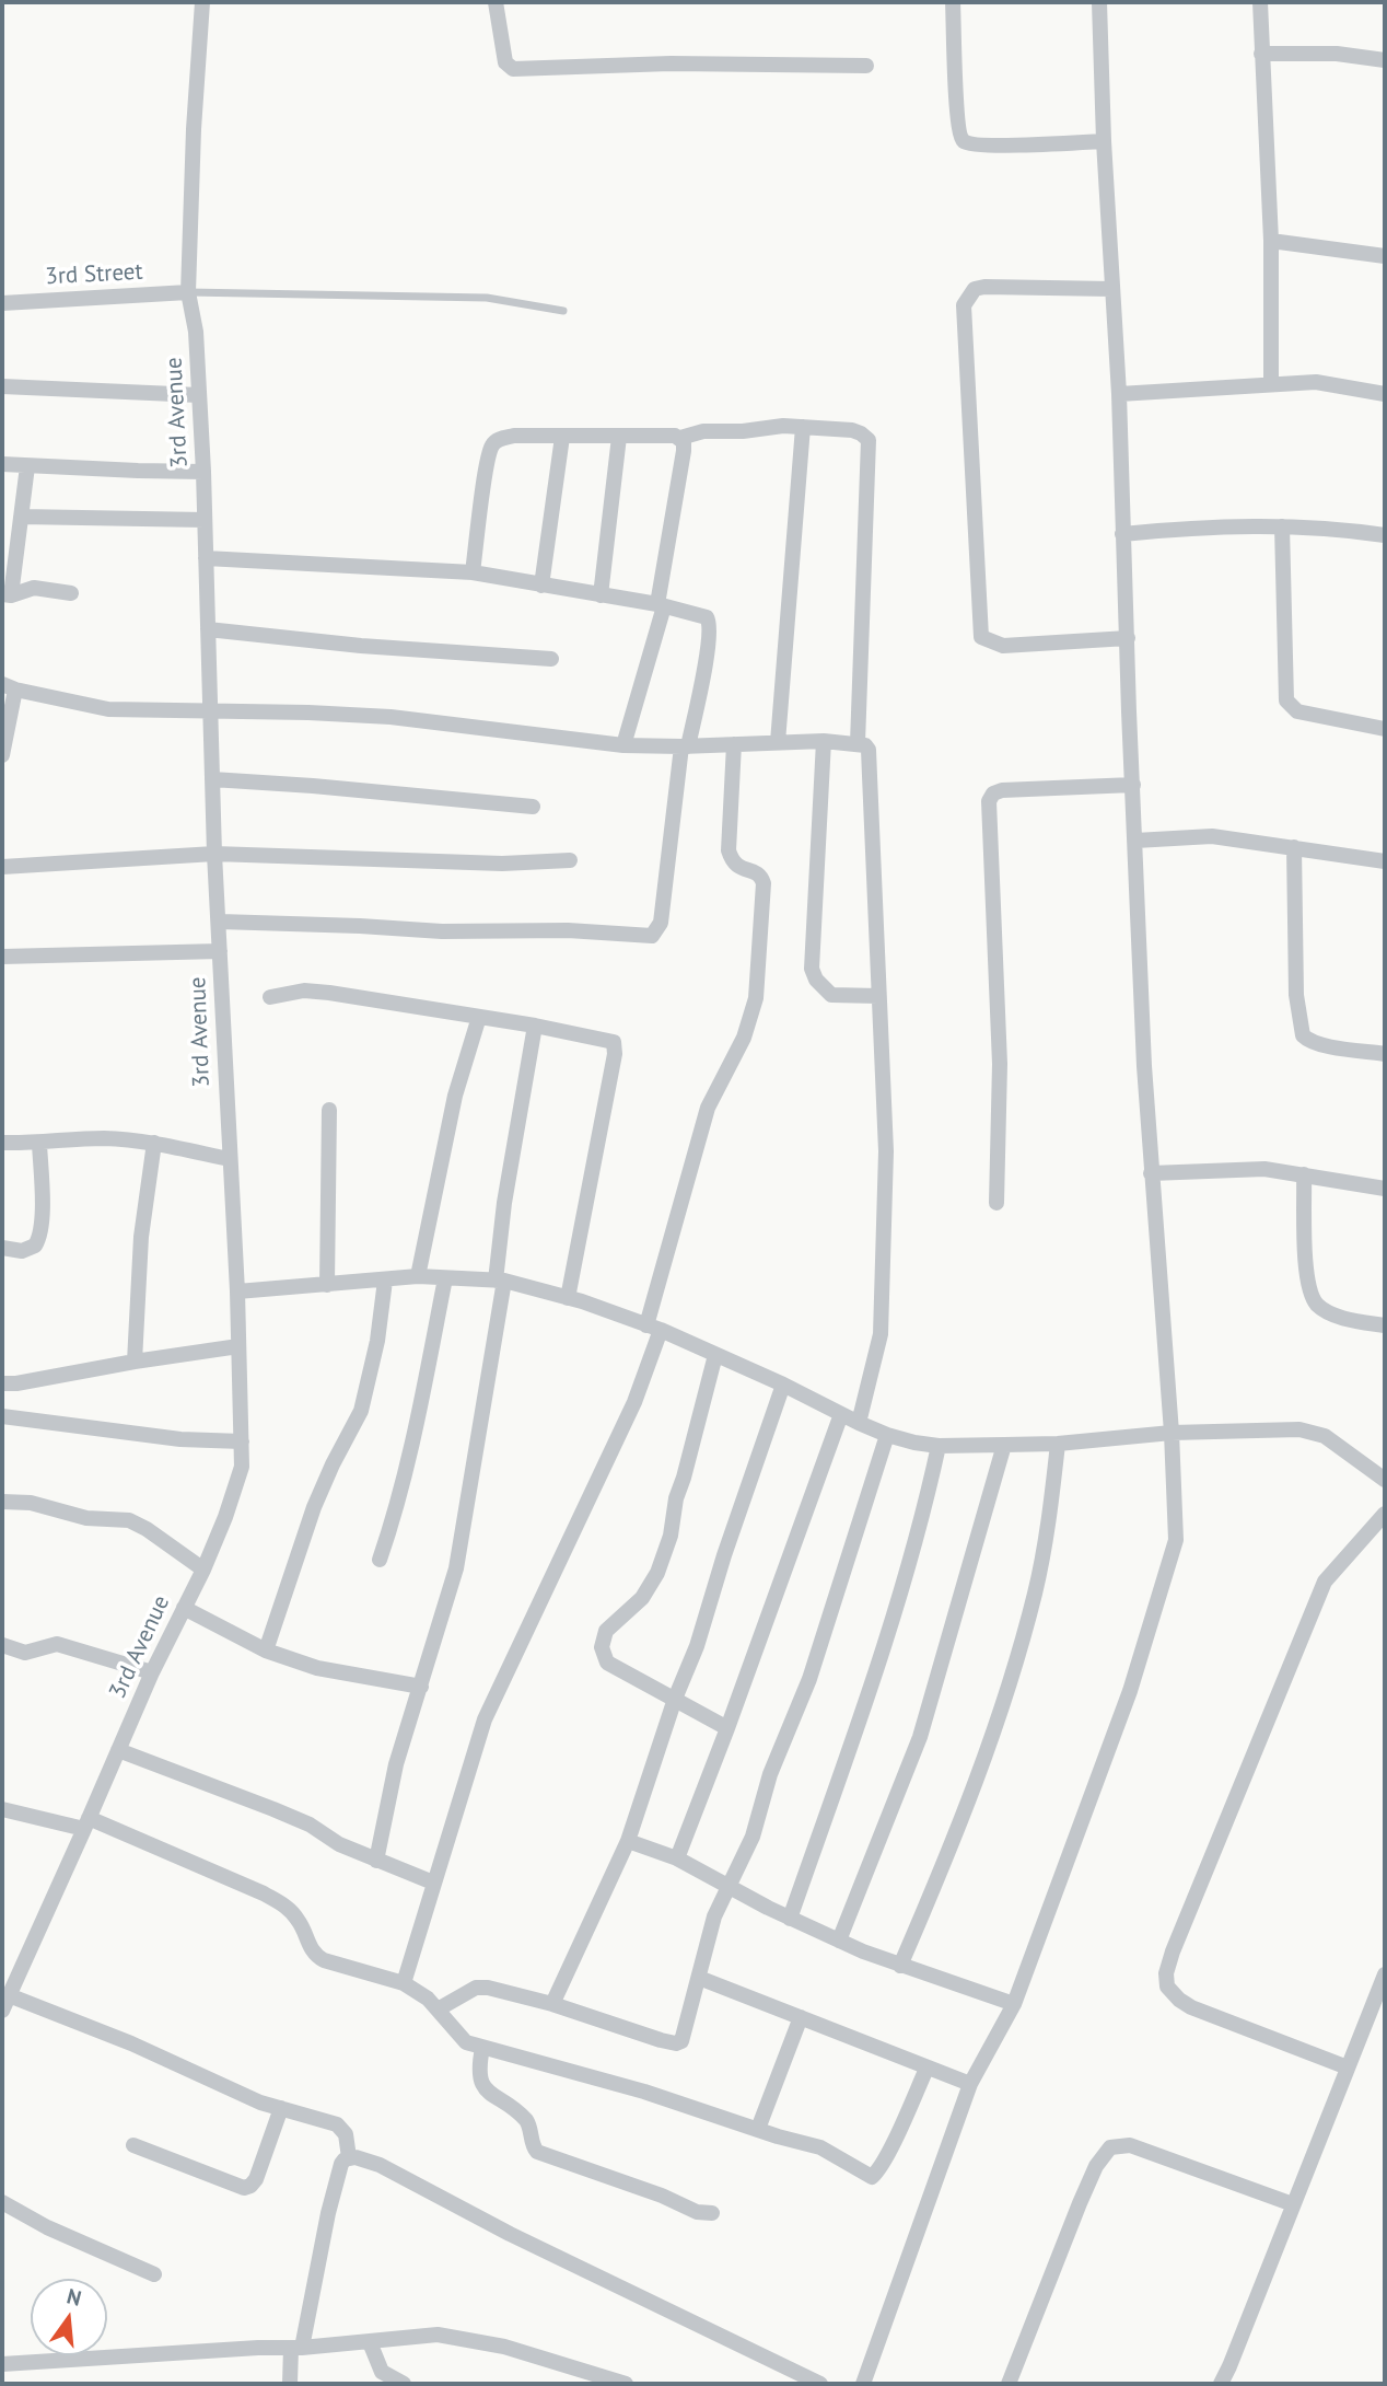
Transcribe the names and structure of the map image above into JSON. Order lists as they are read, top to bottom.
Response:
{
  "streets": {
    "street": ["3rd Street", "3rd Avenue"]
  },
  "crossings": [
    ["3rd Street", "3rd Avenue"]
  ],
  "north": "top"
}
